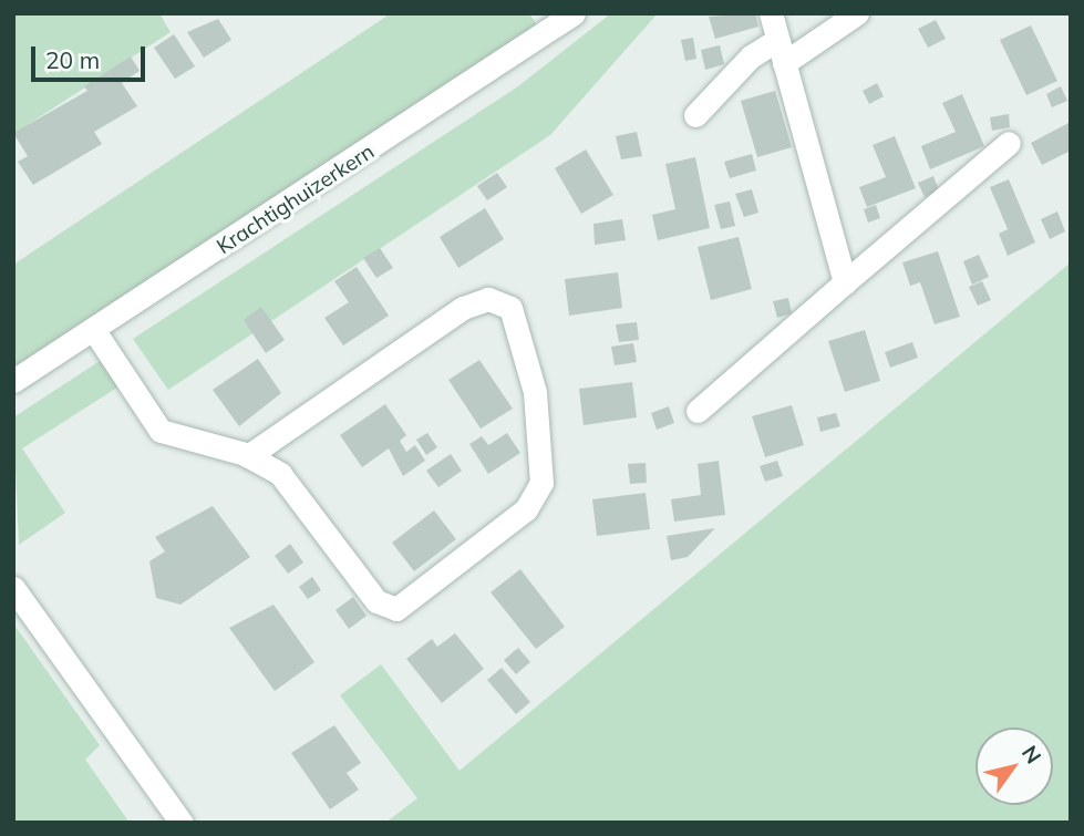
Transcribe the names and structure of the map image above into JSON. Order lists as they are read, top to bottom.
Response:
{
  "streets": {
    "street": ["Krachtighuizerkern"]
  },
  "scale_bar": "20 m",
  "north": "top right"
}
